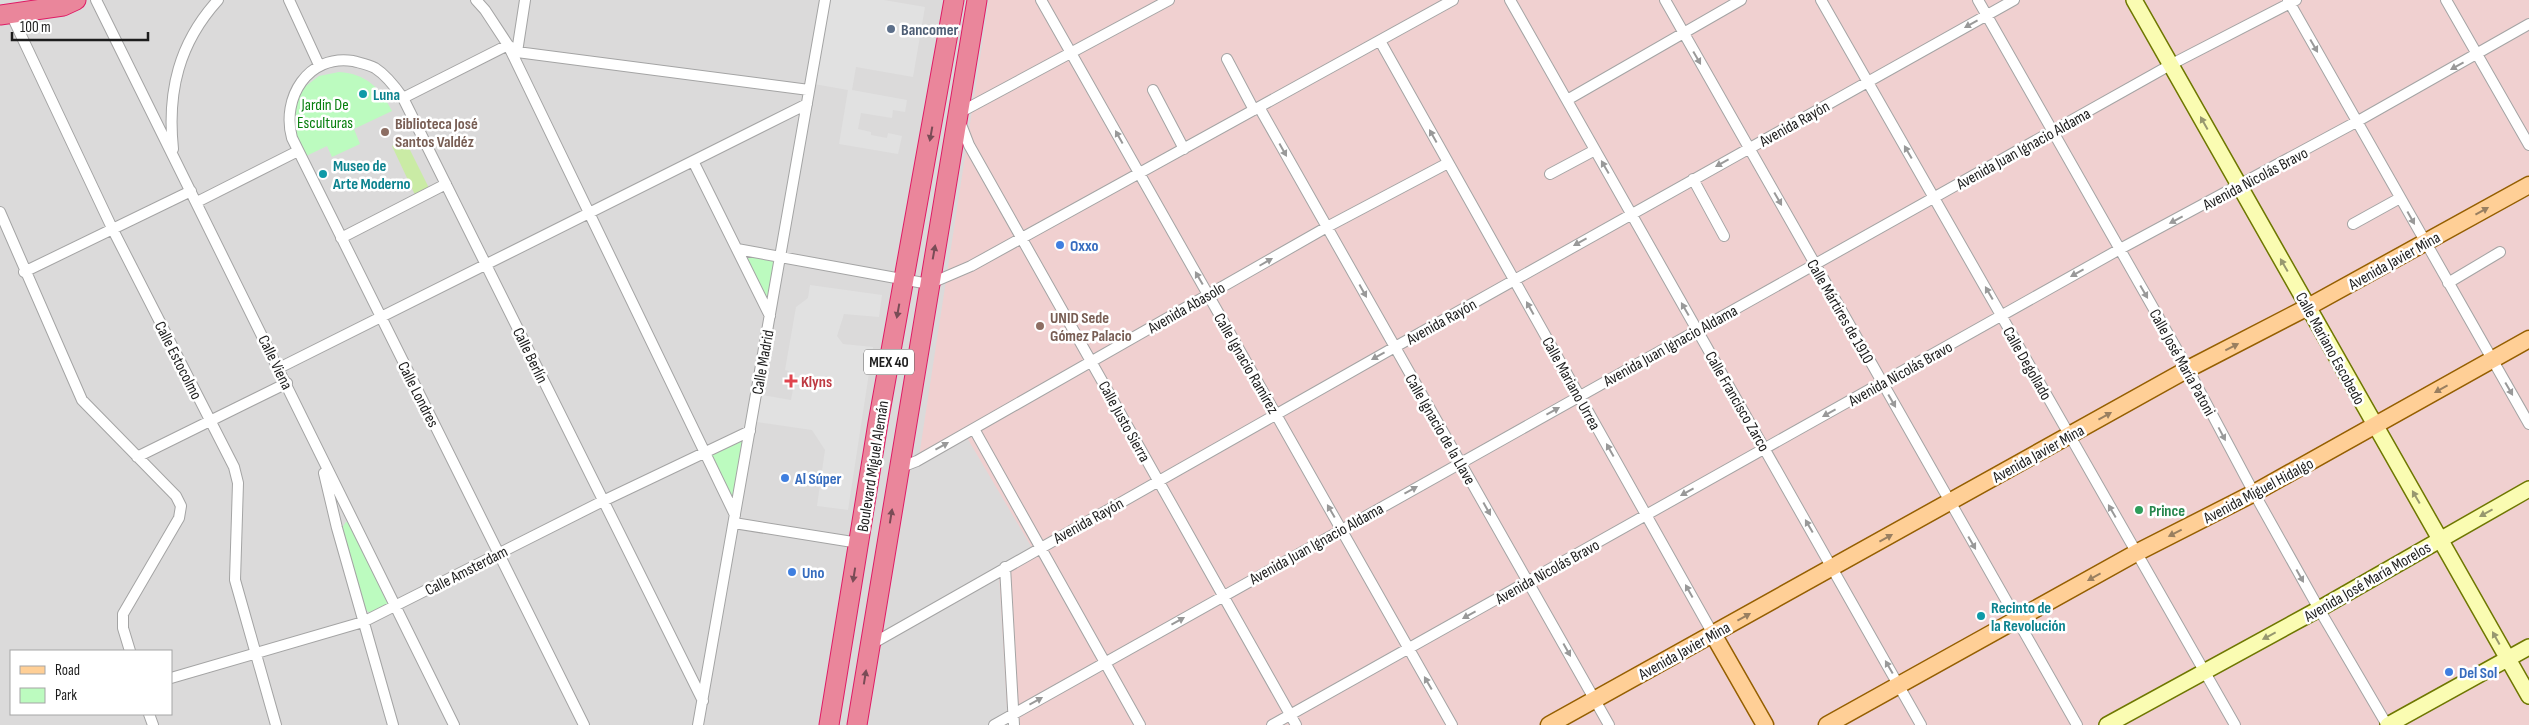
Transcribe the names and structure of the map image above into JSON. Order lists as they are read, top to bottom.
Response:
{
  "streets": {
    "highway": ["MEX 40", "Boulevard Miguel Alemán"],
    "main road": [
      "Avenida Javier Mina",
      "Calle Mariano Escobedo",
      "Calle Mariano Urrea",
      "Avenida Miguel Hidalgo",
      "Avenida José María Morelos"
    ],
    "street": [
      "Avenida Rayón",
      "Avenida Juan Ignacio Aldama",
      "Avenida Nicolás Bravo",
      "Avenida Abasolo",
      "Calle Mártires de 1910",
      "Calle Berlín",
      "Calle Estocolmo",
      "Calle Viena",
      "Calle Madrid",
      "Calle José María Patoni",
      "Calle Ignacio Ramírez",
      "Calle Degollado",
      "Calle Londres",
      "Calle Francisco Zarco",
      "Calle Justo Sierra",
      "Calle Ignacio de la Llave",
      "Calle Amsterdam"
    ]
  },
  "crossings": [
    ["Avenida Rayón", "Calle Mártires de 1910"],
    ["Avenida Rayón", "Calle José María Patoni"],
    ["Avenida Rayón", "Calle Ignacio Ramírez"],
    ["Avenida Rayón", "Calle Degollado"],
    ["Avenida Rayón", "Calle Mariano Urrea"],
    ["Avenida Rayón", "Calle Francisco Zarco"],
    ["Avenida Rayón", "Calle Justo Sierra"],
    ["Avenida Rayón", "Calle Ignacio de la Llave"],
    ["Avenida Rayón", "Boulevard Miguel Alemán"],
    ["Avenida Juan Ignacio Aldama", "Calle Mártires de 1910"],
    ["Avenida Juan Ignacio Aldama", "Calle Mariano Escobedo"],
    ["Avenida Juan Ignacio Aldama", "Calle José María Patoni"],
    ["Avenida Juan Ignacio Aldama", "Calle Ignacio Ramírez"],
    ["Avenida Juan Ignacio Aldama", "Calle Degollado"],
    ["Avenida Juan Ignacio Aldama", "Calle Mariano Urrea"],
    ["Avenida Juan Ignacio Aldama", "Calle Francisco Zarco"],
    ["Avenida Juan Ignacio Aldama", "Calle Justo Sierra"],
    ["Avenida Juan Ignacio Aldama", "Calle Ignacio de la Llave"],
    ["Avenida Nicolás Bravo", "Calle Mártires de 1910"],
    ["Avenida Nicolás Bravo", "Calle Mariano Escobedo"],
    ["Avenida Nicolás Bravo", "Calle José María Patoni"],
    ["Avenida Nicolás Bravo", "Calle Ignacio Ramírez"],
    ["Avenida Nicolás Bravo", "Calle Degollado"],
    ["Avenida Nicolás Bravo", "Calle Mariano Urrea"],
    ["Avenida Nicolás Bravo", "Calle Francisco Zarco"],
    ["Avenida Nicolás Bravo", "Calle Justo Sierra"],
    ["Avenida Nicolás Bravo", "Calle Ignacio de la Llave"],
    ["Avenida Javier Mina", "Calle Mártires de 1910"],
    ["Avenida Javier Mina", "Calle Mariano Escobedo"],
    ["Avenida Javier Mina", "Calle José María Patoni"],
    ["Avenida Javier Mina", "Calle Degollado"],
    ["Avenida Javier Mina", "Calle Mariano Urrea"],
    ["Avenida Javier Mina", "Calle Francisco Zarco"],
    ["Avenida Javier Mina", "Calle Ignacio de la Llave"],
    ["Avenida Abasolo", "Calle Ignacio Ramírez"],
    ["Avenida Abasolo", "Calle Mariano Urrea"],
    ["Avenida Abasolo", "Calle Justo Sierra"],
    ["Avenida Abasolo", "Calle Ignacio de la Llave"],
    ["Avenida Abasolo", "Boulevard Miguel Alemán"],
    ["Calle Mártires de 1910", "Avenida Miguel Hidalgo"],
    ["Calle Mariano Escobedo", "Avenida Miguel Hidalgo"],
    ["Calle Mariano Escobedo", "Avenida José María Morelos"],
    ["Calle Berlín", "Calle Madrid"],
    ["Calle Berlín", "Calle Londres"],
    ["Calle Berlín", "Calle Amsterdam"],
    ["Calle Estocolmo", "Calle Amsterdam"],
    ["Calle Viena", "Calle Amsterdam"],
    ["Calle Madrid", "Calle Amsterdam"],
    ["Calle José María Patoni", "Avenida Miguel Hidalgo"],
    ["Calle José María Patoni", "Avenida José María Morelos"],
    ["Calle Degollado", "Avenida Miguel Hidalgo"],
    ["Calle Degollado", "Avenida José María Morelos"],
    ["Calle Londres", "Calle Amsterdam"],
    ["Calle Francisco Zarco", "Avenida Miguel Hidalgo"],
    ["Calle Justo Sierra", "Boulevard Miguel Alemán"]
  ],
  "one_way": [
    "Avenida Rayón",
    "Avenida Nicolás Bravo",
    "Avenida Javier Mina",
    "Avenida Abasolo",
    "Calle Mártires de 1910",
    "Calle Mariano Escobedo",
    "Calle José María Patoni",
    "Calle Ignacio Ramírez",
    "Calle Degollado",
    "Calle Mariano Urrea",
    "Calle Francisco Zarco",
    "Calle Ignacio de la Llave",
    "Avenida Miguel Hidalgo",
    "Avenida José María Morelos"
  ],
  "parks": ["Jardín De Esculturas"],
  "places": {
    "other": [
      "Bancomer",
      "Luna",
      "Biblioteca José Santos Valdéz",
      "Museo de Arte Moderno",
      "Oxxo",
      "UNID Sede Gómez Palacio",
      "Al Súper",
      "Prince",
      "Uno",
      "Recinto de la Revolución",
      "Del Sol"
    ],
    "health": ["Klyns"]
  },
  "legend": ["Road", "Park"],
  "scale_bar": "100 m"
}
